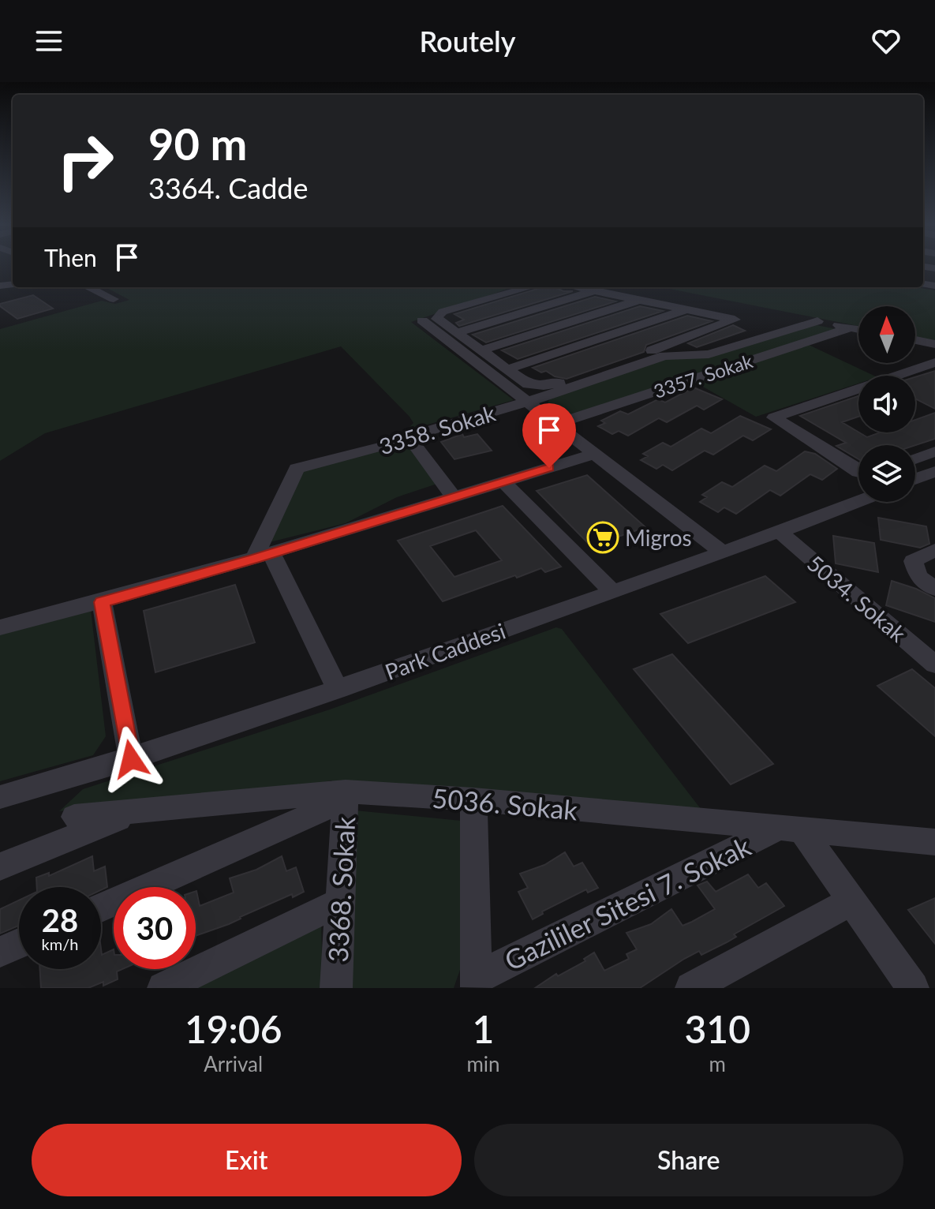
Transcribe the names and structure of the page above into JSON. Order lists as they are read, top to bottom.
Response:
{
  "streets": {
    "street": [
      "3357. Sokak",
      "3358. Sokak",
      "5034. Sokak",
      "Park Caddesi",
      "5036. Sokak",
      "3368. Sokak",
      "Gazililer Sitesi 7. Sokak"
    ]
  },
  "crossings": [
    ["5034. Sokak", "Park Caddesi"],
    ["5036. Sokak", "3368. Sokak"],
    ["5036. Sokak", "Gazililer Sitesi 7. Sokak"]
  ],
  "places": {
    "supermarket": ["Migros"]
  },
  "north": "top",
  "page": {
    "header": "Routely",
    "turn": ["90 m", "3364. Cadde"],
    "then": "Then",
    "speed": "28 km/h",
    "limit": "30",
    "eta": [
      "19:06",
      "Arrival",
      "1",
      "min",
      "310",
      "m"
    ],
    "buttons": ["Exit", "Share"]
  }
}
